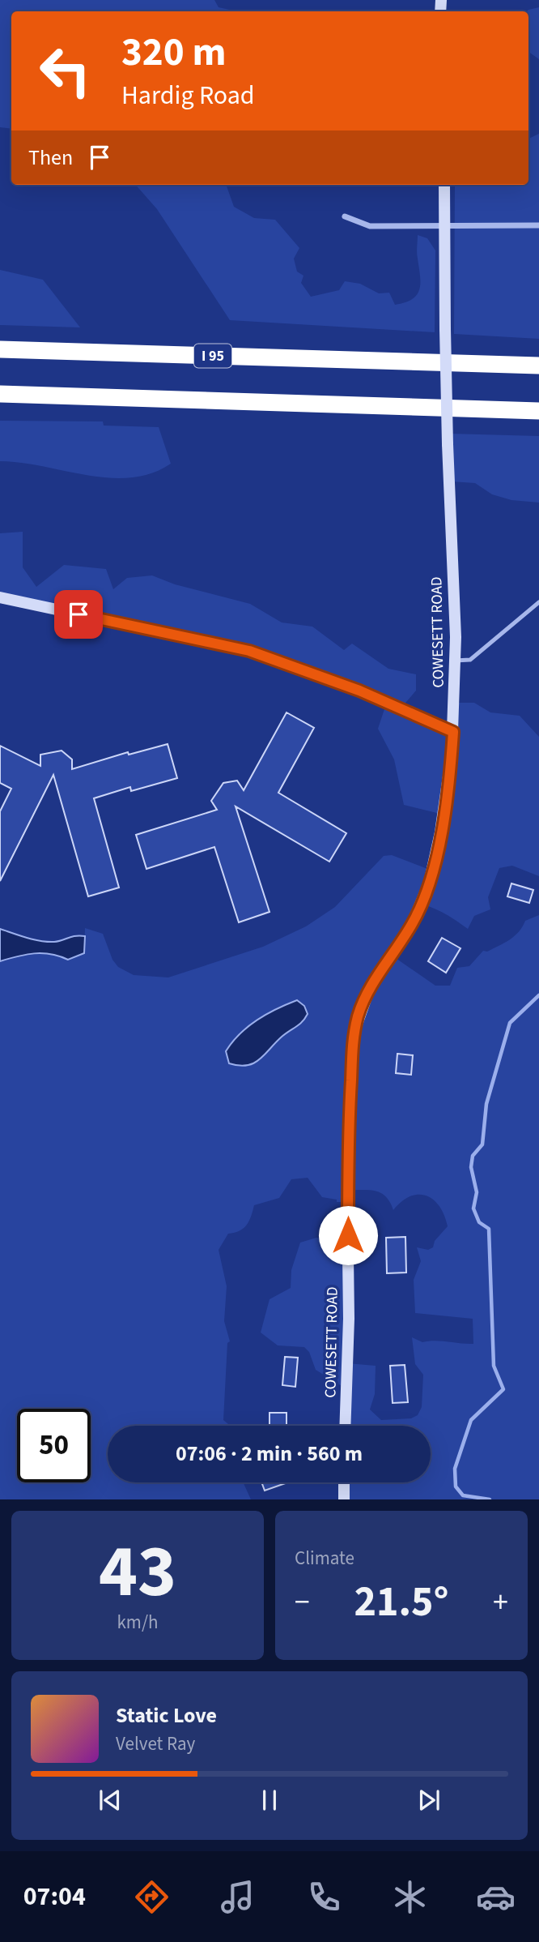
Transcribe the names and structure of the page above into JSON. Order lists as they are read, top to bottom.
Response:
{
  "streets": {
    "highway": ["I 95"],
    "main road": ["COWESETT ROAD"]
  },
  "page": {
    "turn": ["320 m", "Hardig Road"],
    "then": "Then",
    "limit": "50",
    "trip": "07:06 · 2 min · 560 m",
    "tile": [
      ["43", "km/h"],
      "Climate"
    ],
    "heat": ["−", "21.5°", "+"],
    "song": ["Static Love", "Velvet Ray"],
    "tabs": "07:04"
  }
}
